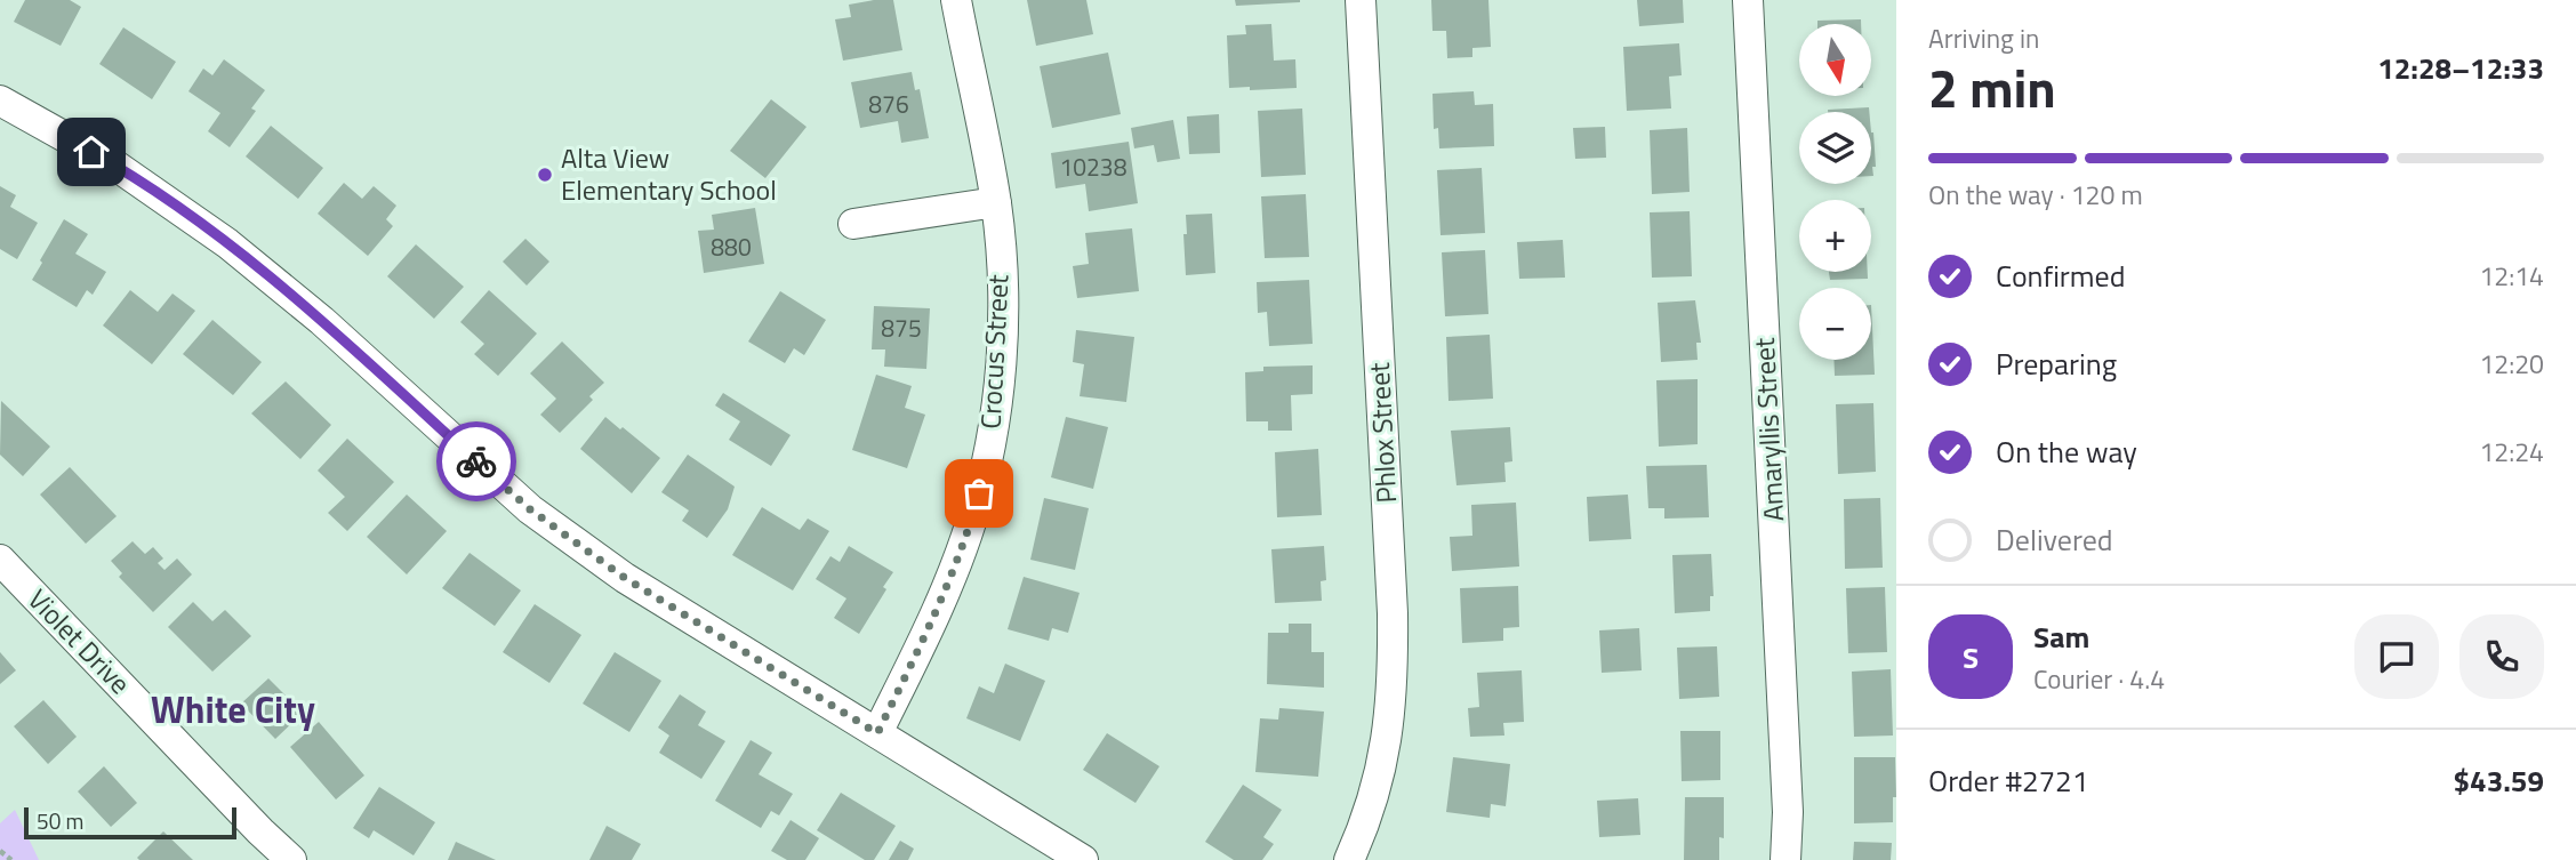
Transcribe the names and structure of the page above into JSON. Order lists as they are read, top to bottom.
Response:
{
  "streets": {
    "street": [
      "Crocus Street",
      "Amaryllis Street",
      "Phlox Street",
      "Violet Drive"
    ]
  },
  "districts": ["White City"],
  "places": ["Alta View Elementary School"],
  "house_numbers": [
    "876",
    "10238",
    "880",
    "875"
  ],
  "scale_bar": "50 m",
  "north": "bottom",
  "page": {
    "heading": ["2 min", "Arriving in", "12:28–12:33"],
    "panel": [
      "Sam",
      "Courier · 4.4",
      "Order #2721",
      "$43.59"
    ],
    "map_buttons": ["+", "−"],
    "bar": "On the way · 120 m",
    "list": [
      ["Confirmed", "12:14"],
      ["Preparing", "12:20"],
      ["On the way", "12:24"],
      "Delivered"
    ],
    "round": "S",
    "scale": "50 m"
  }
}
